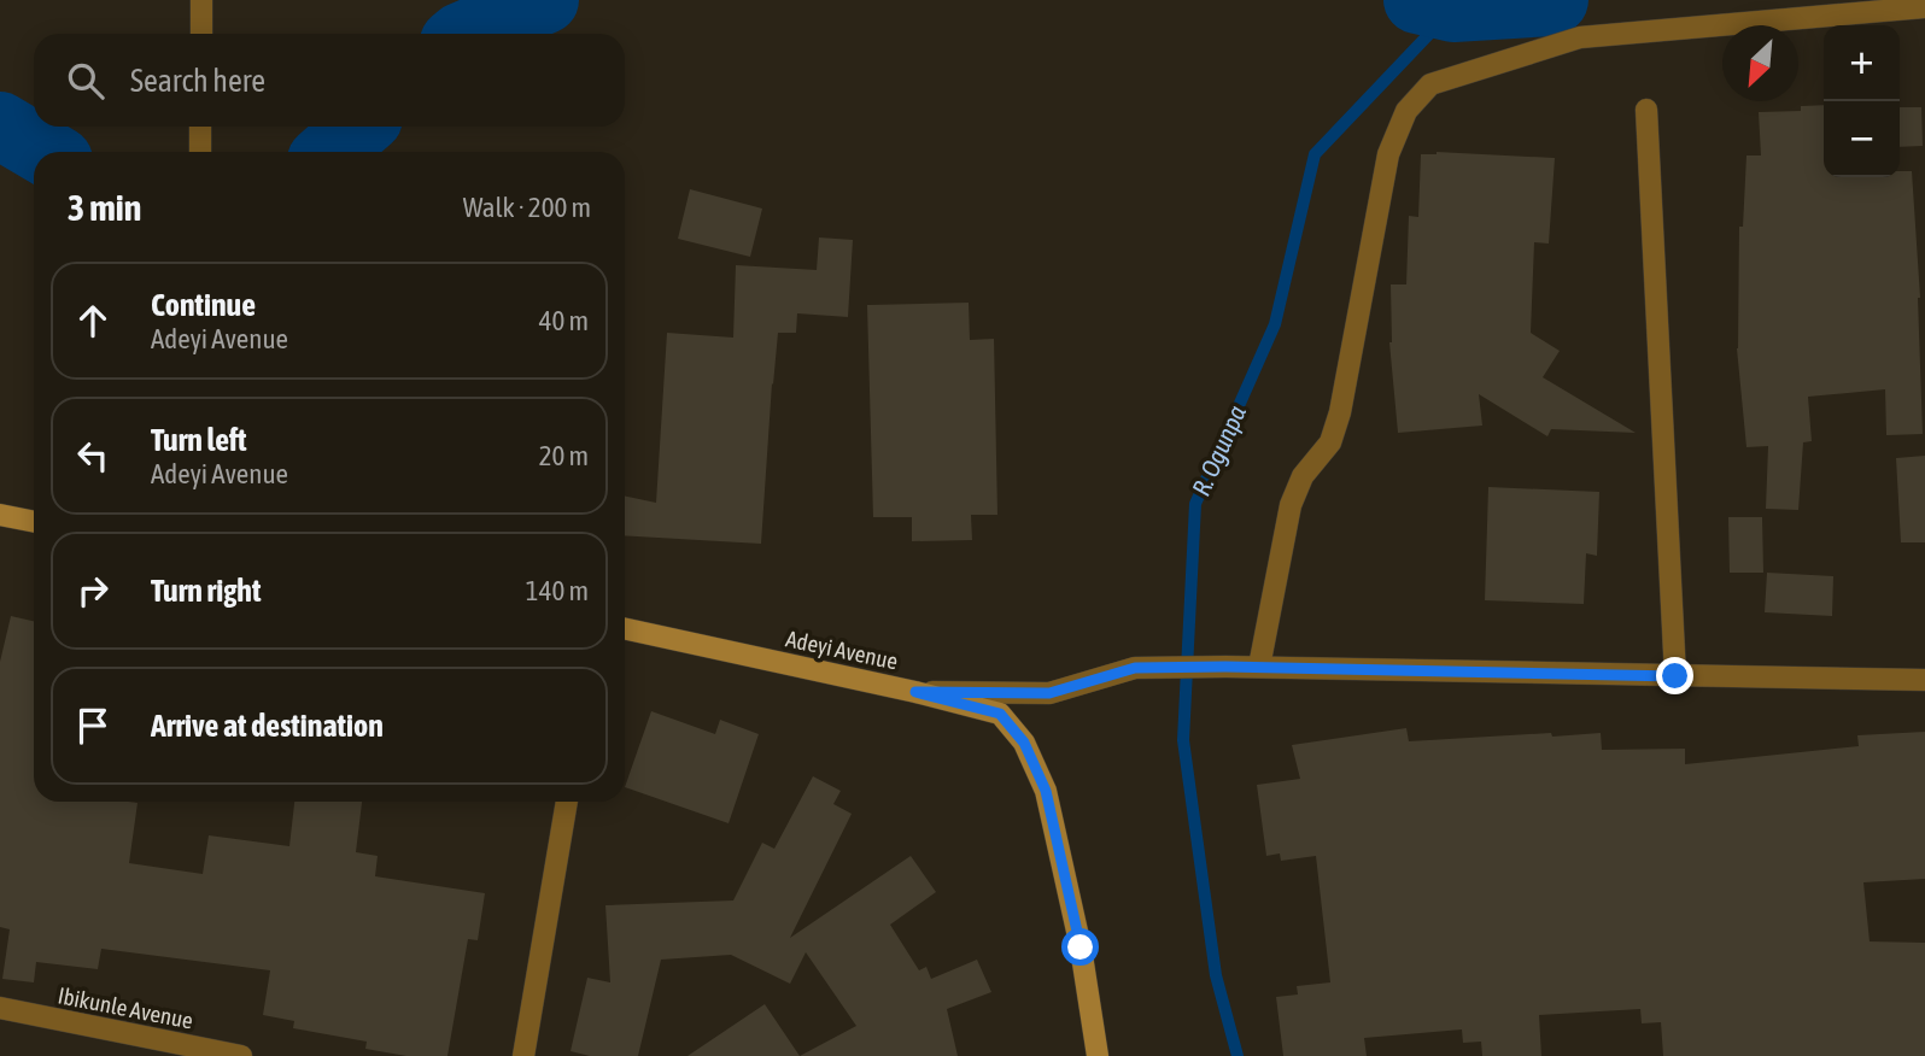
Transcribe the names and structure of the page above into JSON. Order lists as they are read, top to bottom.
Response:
{
  "streets": {
    "street": ["Adeyi Avenue", "Ibikunle Avenue"]
  },
  "water": ["R. Ogunpa"],
  "north": "bottom left",
  "page": {
    "map_buttons": ["+", "−"],
    "search": "Search here",
    "heading": ["3 min", "Walk · 200 m"],
    "list": [
      ["Continue", "Adeyi Avenue", "40 m"],
      ["Turn left", "Adeyi Avenue", "20 m"],
      ["Turn right", "140 m"],
      "Arrive at destination"
    ]
  }
}
